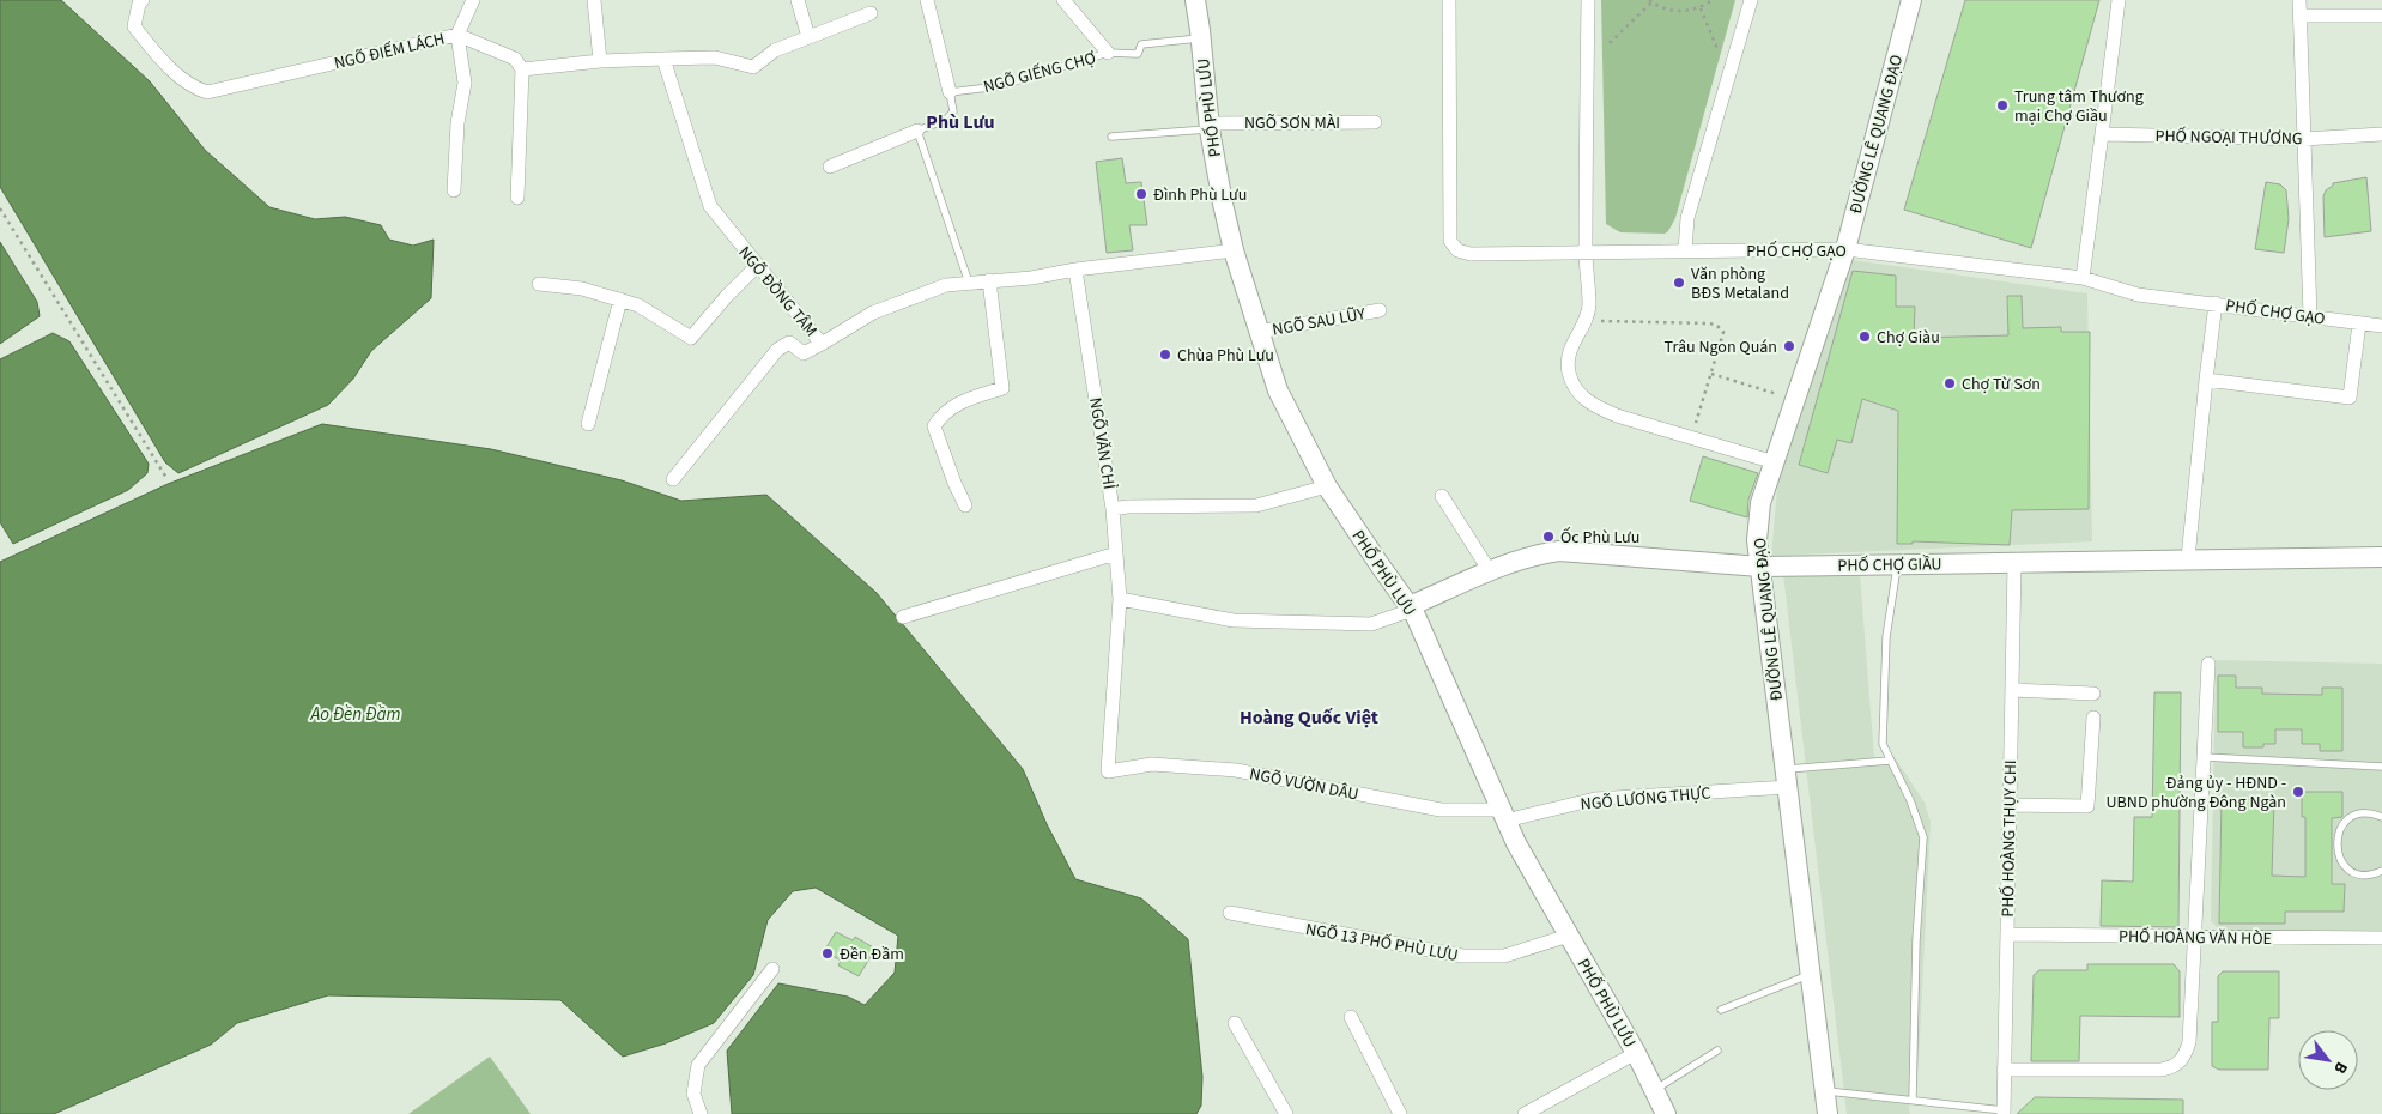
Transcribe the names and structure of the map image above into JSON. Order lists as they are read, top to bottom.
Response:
{
  "streets": {
    "main road": ["PHỐ PHÙ LƯU", "ĐƯỜNG LÊ QUANG ĐẠO", "PHỐ CHỢ GIẦU"],
    "street": [
      "NGÕ ĐIẾM LÁCH",
      "NGÕ SƠN MÀI",
      "PHỐ NGOẠI THƯƠNG",
      "PHỐ CHỢ GẠO",
      "NGÕ ĐỒNG TÂM",
      "NGÕ SAU LŨY",
      "NGÕ VĂN CHỈ",
      "NGÕ VƯỜN DÂU",
      "NGÕ LƯƠNG THỰC",
      "PHỐ HOÀNG THỤY CHI",
      "PHỐ HOÀNG VĂN HÒE",
      "NGÕ 13 PHỐ PHÙ LƯU"
    ],
    "lane": ["NGÕ GIẾNG CHỢ"]
  },
  "crossings": [
    ["NGÕ GIẾNG CHỢ", "PHỐ PHÙ LƯU"],
    ["PHỐ PHÙ LƯU", "NGÕ SƠN MÀI"],
    ["PHỐ PHÙ LƯU", "NGÕ ĐỒNG TÂM"],
    ["PHỐ PHÙ LƯU", "NGÕ SAU LŨY"],
    ["PHỐ PHÙ LƯU", "NGÕ VĂN CHỈ"],
    ["PHỐ PHÙ LƯU", "PHỐ CHỢ GIẦU"],
    ["PHỐ PHÙ LƯU", "NGÕ VƯỜN DÂU"],
    ["PHỐ PHÙ LƯU", "NGÕ LƯƠNG THỰC"],
    ["PHỐ PHÙ LƯU", "NGÕ 13 PHỐ PHÙ LƯU"],
    ["ĐƯỜNG LÊ QUANG ĐẠO", "PHỐ CHỢ GẠO"],
    ["ĐƯỜNG LÊ QUANG ĐẠO", "PHỐ CHỢ GIẦU"],
    ["ĐƯỜNG LÊ QUANG ĐẠO", "NGÕ LƯƠNG THỰC"],
    ["NGÕ ĐỒNG TÂM", "NGÕ VĂN CHỈ"],
    ["PHỐ CHỢ GIẦU", "PHỐ HOÀNG THỤY CHI"],
    ["NGÕ VƯỜN DÂU", "NGÕ LƯƠNG THỰC"],
    ["PHỐ HOÀNG THỤY CHI", "PHỐ HOÀNG VĂN HÒE"]
  ],
  "districts": ["Phù Lưu", "Hoàng Quốc Việt"],
  "water": ["Ao Đền Đầm"],
  "places": [
    "Trung tâm Thương mại Chợ Giầu",
    "Đình Phù Lưu",
    "Văn phòng BĐS Metaland",
    "Chợ Giàu",
    "Trâu Ngon Quán",
    "Chùa Phù Lưu",
    "Chợ Từ Sơn",
    "Ốc Phù Lưu",
    "Đảng ủy - HĐND - UBND phường Đông Ngàn",
    "Đền Đầm"
  ],
  "north": "bottom right"
}
